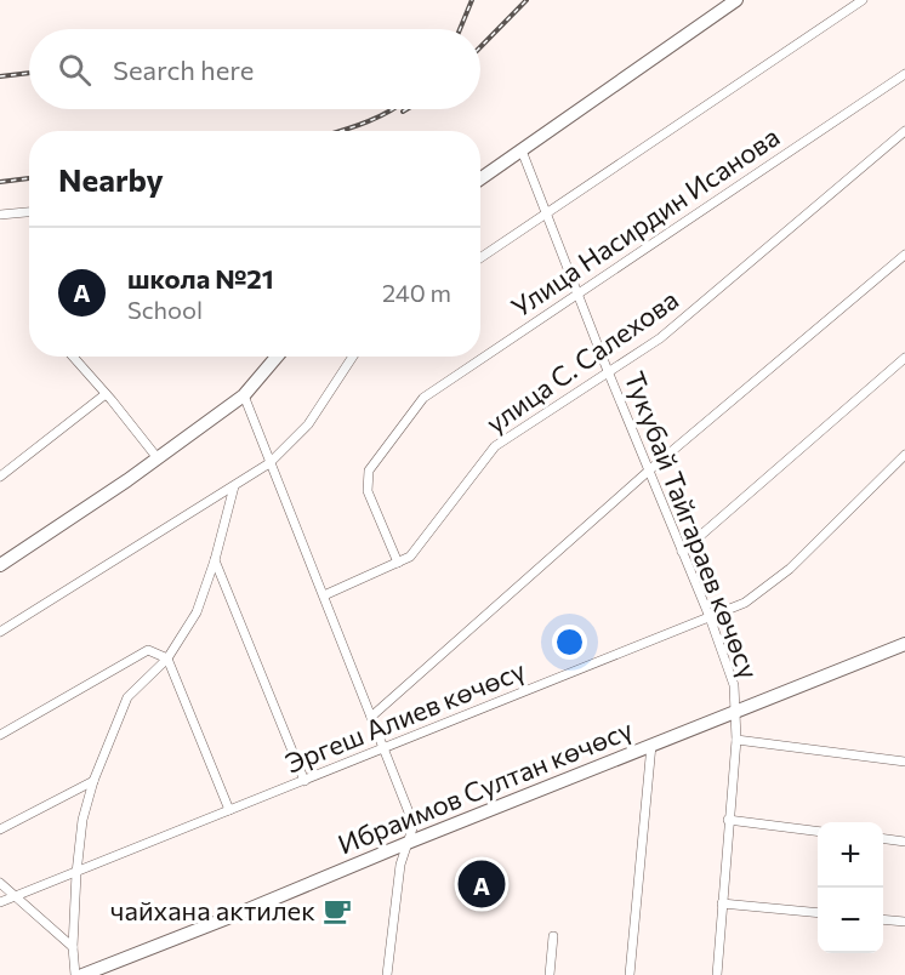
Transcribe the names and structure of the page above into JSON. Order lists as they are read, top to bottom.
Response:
{
  "streets": {
    "main road": ["Ибраимов Султан көчөсү"],
    "street": [
      "Улица Насирдин Исанова",
      "улица С. Салехова",
      "Тукубай Тайгараев көчөсү",
      "Эргеш Алиев көчөсү"
    ]
  },
  "crossings": [
    ["Улица Насирдин Исанова", "улица С. Салехова"],
    ["Улица Насирдин Исанова", "Тукубай Тайгараев көчөсү"],
    ["улица С. Салехова", "Тукубай Тайгараев көчөсү"],
    ["Тукубай Тайгараев көчөсү", "Эргеш Алиев көчөсү"],
    ["Тукубай Тайгараев көчөсү", "Ибраимов Султан көчөсү"]
  ],
  "places": {
    "cafe": ["чайхана актилек"]
  },
  "page": {
    "search": "Search here",
    "heading": "Nearby",
    "list": [
      {
        "mark": "A",
        "name": "школа №21",
        "note": "School",
        "value": "240 m"
      }
    ],
    "map_buttons": ["+", "−"],
    "pins": "A"
  }
}
